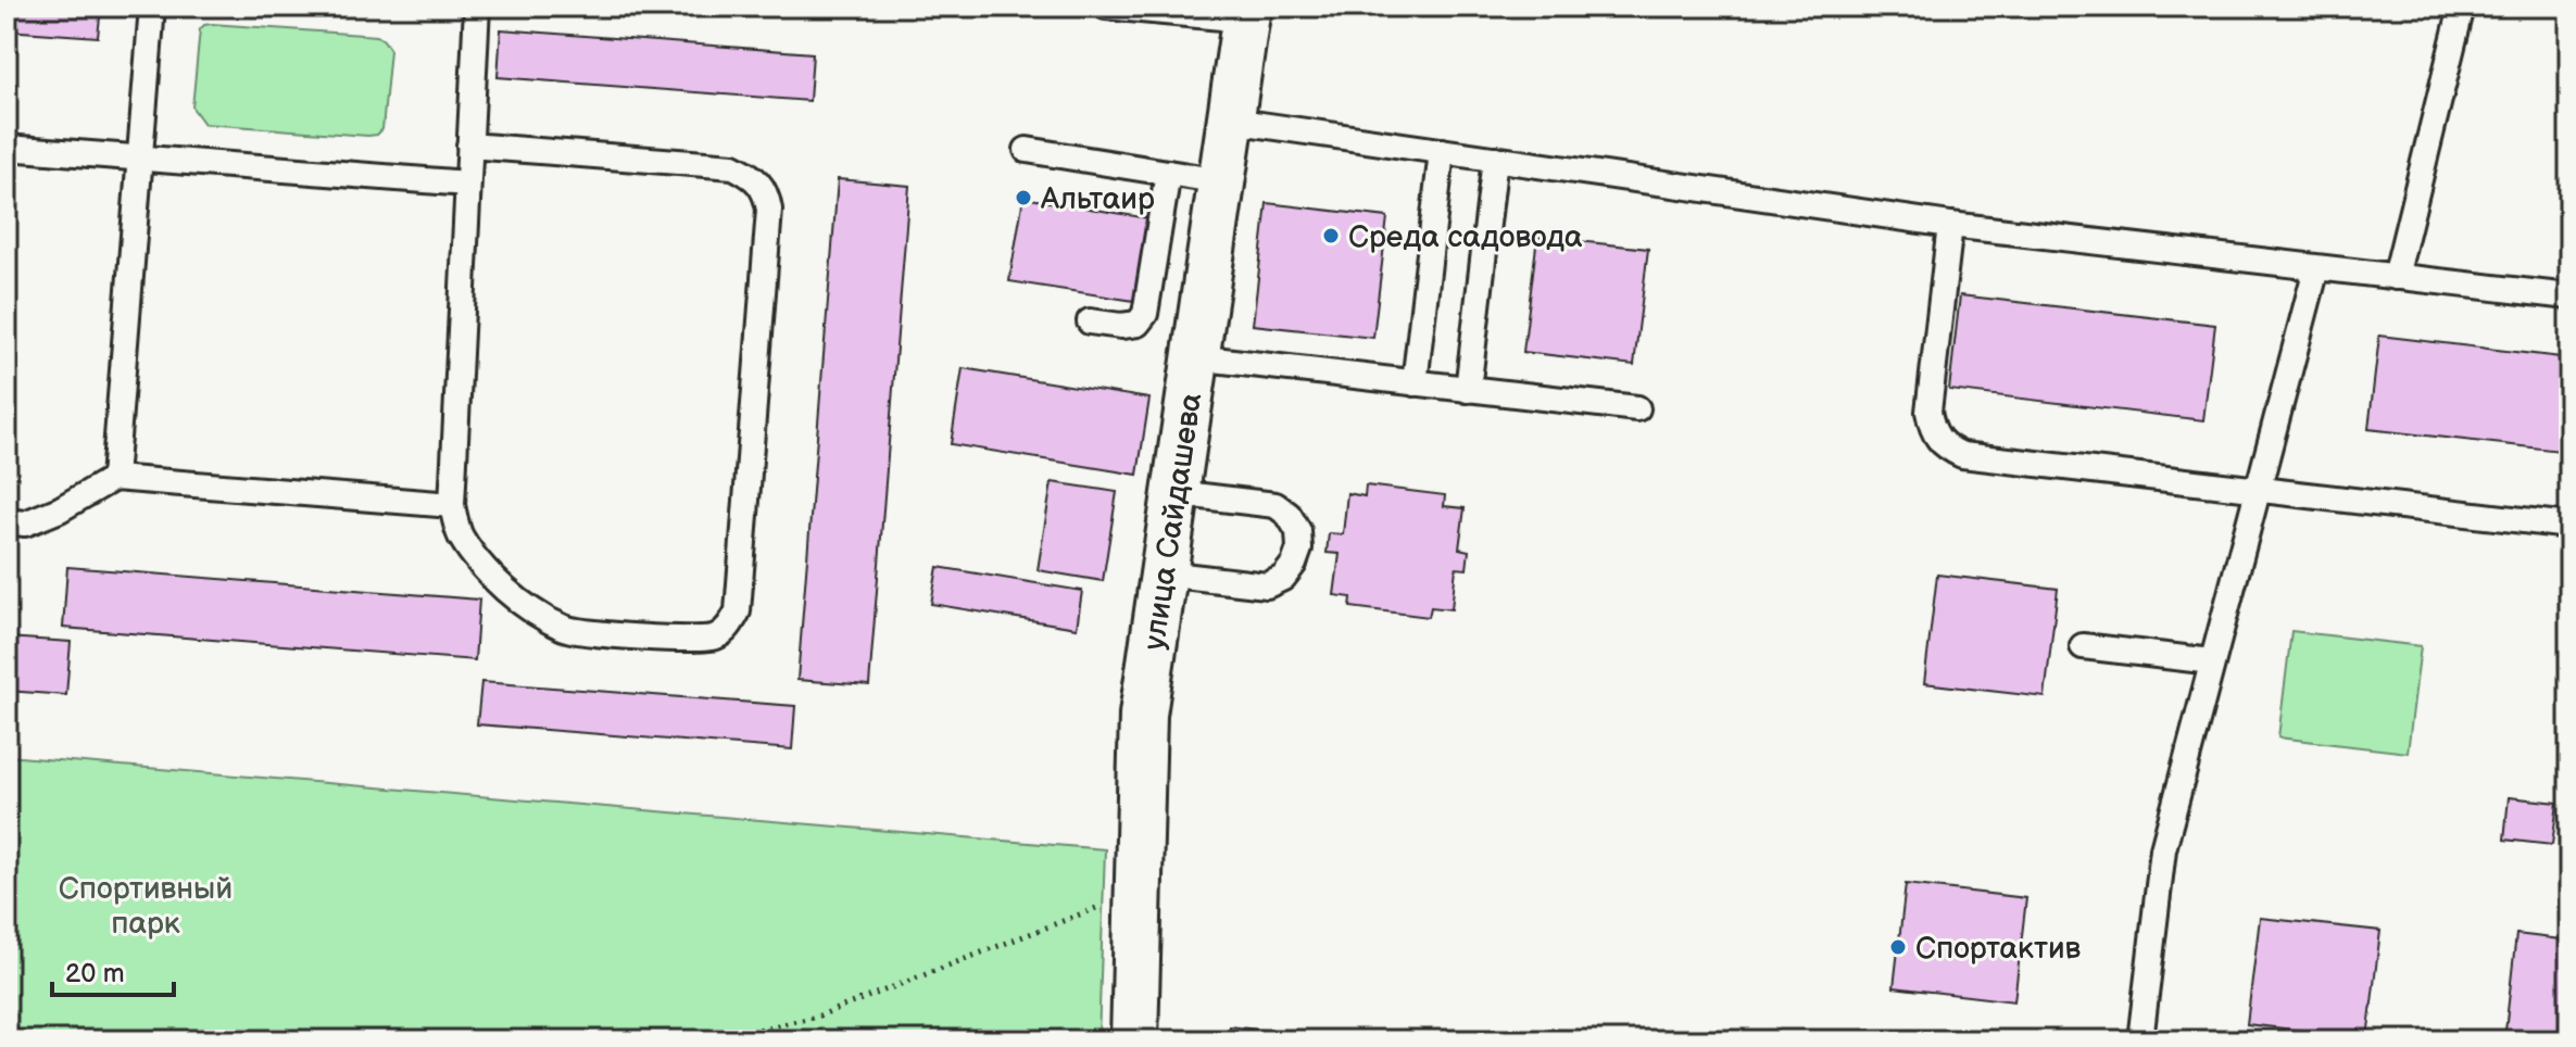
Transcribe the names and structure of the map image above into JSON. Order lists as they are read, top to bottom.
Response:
{
  "streets": {
    "street": ["улица Сайдашева"]
  },
  "parks": ["Спортивный парк"],
  "places": ["Альтаир", "Среда садовода", "Спортактив"],
  "scale_bar": "20 m"
}
